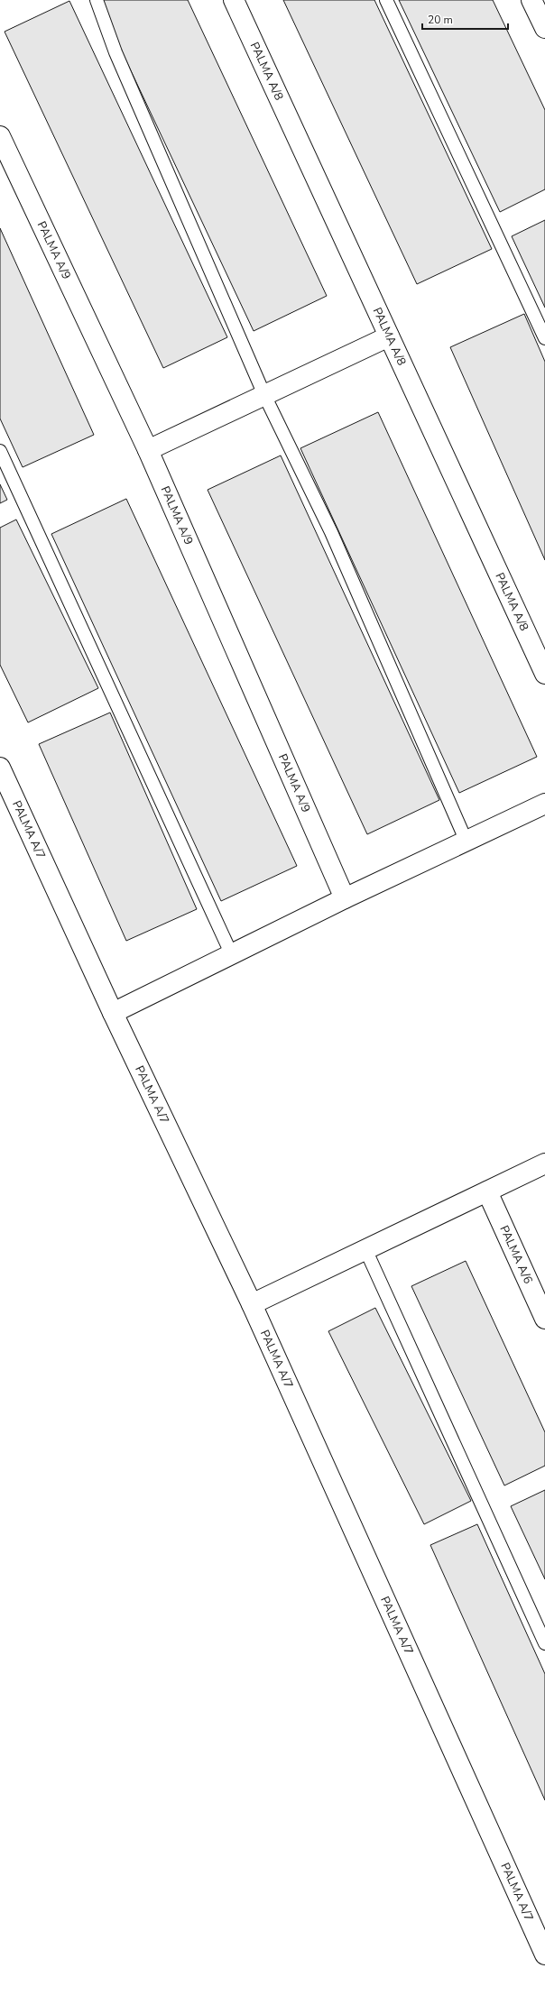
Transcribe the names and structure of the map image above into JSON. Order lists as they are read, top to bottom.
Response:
{
  "streets": {
    "street": [
      "PALMA A/8",
      "PALMA A/9",
      "PALMA A/7",
      "PALMA A/6"
    ]
  },
  "scale_bar": "20 m"
}
